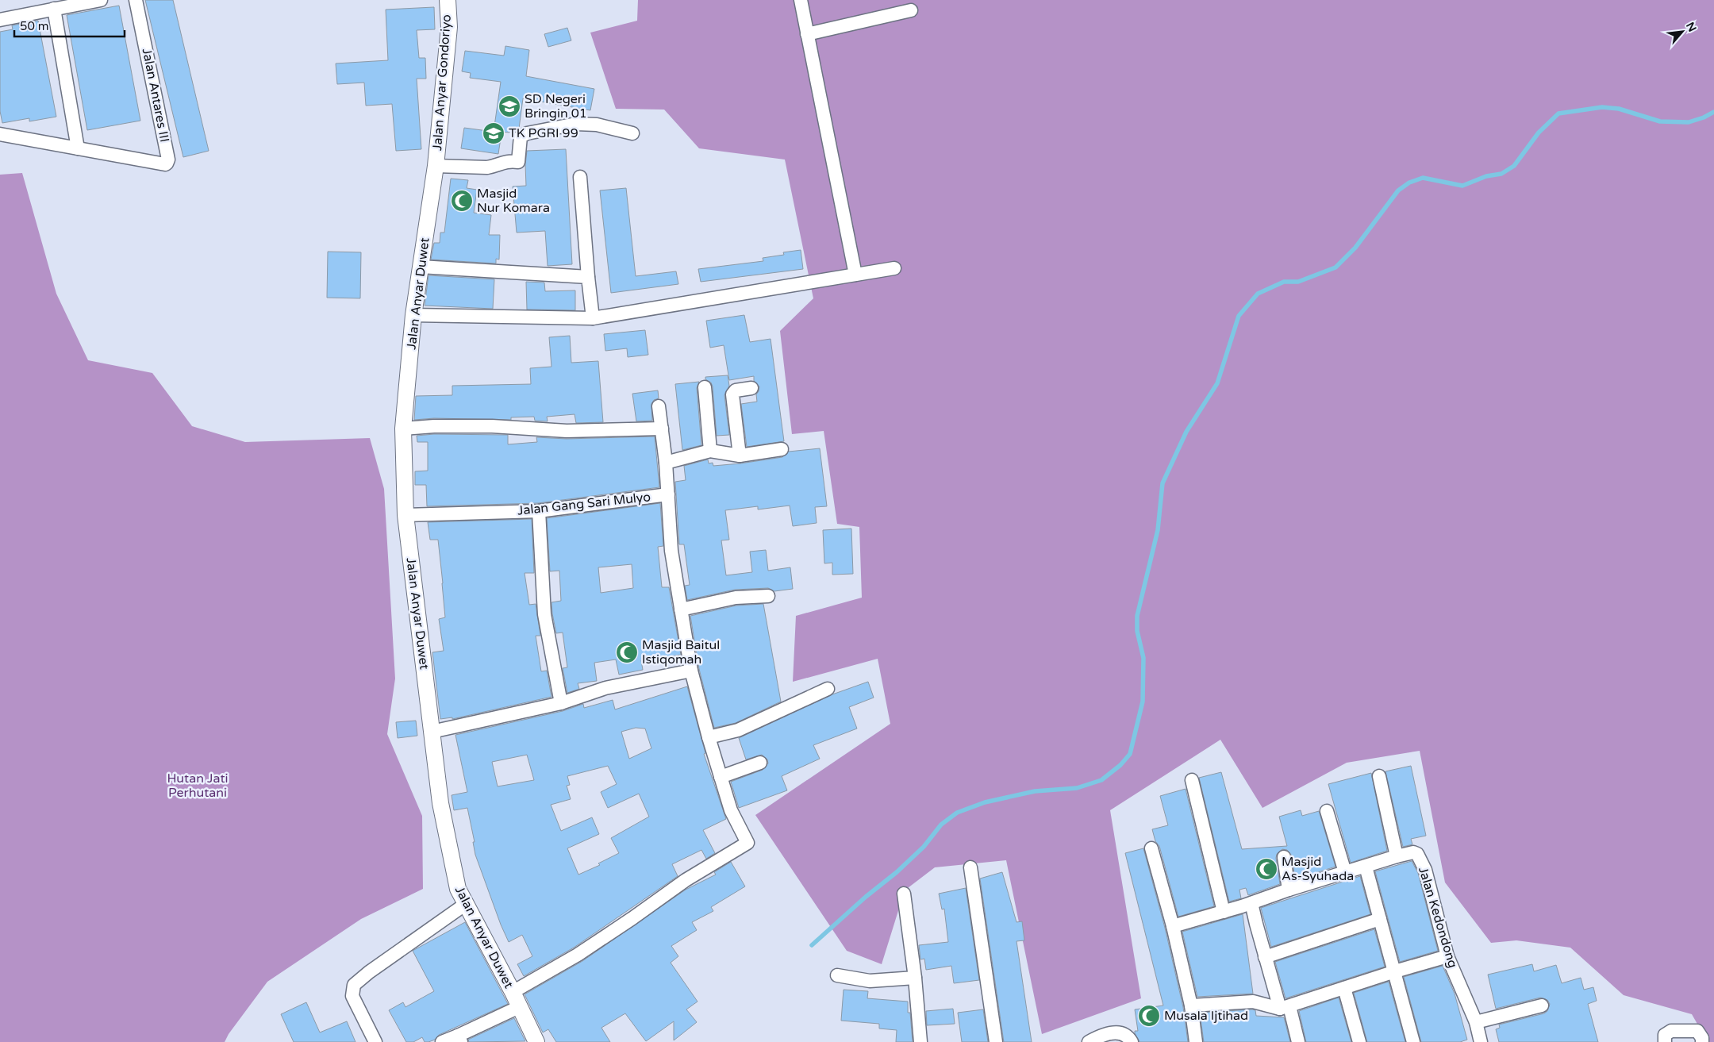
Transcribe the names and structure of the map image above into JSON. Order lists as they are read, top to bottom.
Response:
{
  "streets": {
    "street": [
      "Jalan Anyar Gondoriyo",
      "Jalan Antares III",
      "Jalan Anyar Duwet",
      "Jalan Gang Sari Mulyo",
      "Jalan Kedondong"
    ]
  },
  "crossings": [
    ["Jalan Anyar Gondoriyo", "Jalan Anyar Duwet"],
    ["Jalan Anyar Duwet", "Jalan Gang Sari Mulyo"]
  ],
  "parks": ["Hutan Jati Perhutani"],
  "places": {
    "school or university": ["SD Negeri Bringin 01", "TK PGRI 99"],
    "mosque": [
      "Masjid Nur Komara",
      "Masjid Baitul Istiqomah",
      "Masjid As-Syuhada",
      "Musala Ijtihad"
    ]
  },
  "scale_bar": "50 m",
  "north": "top right"
}
